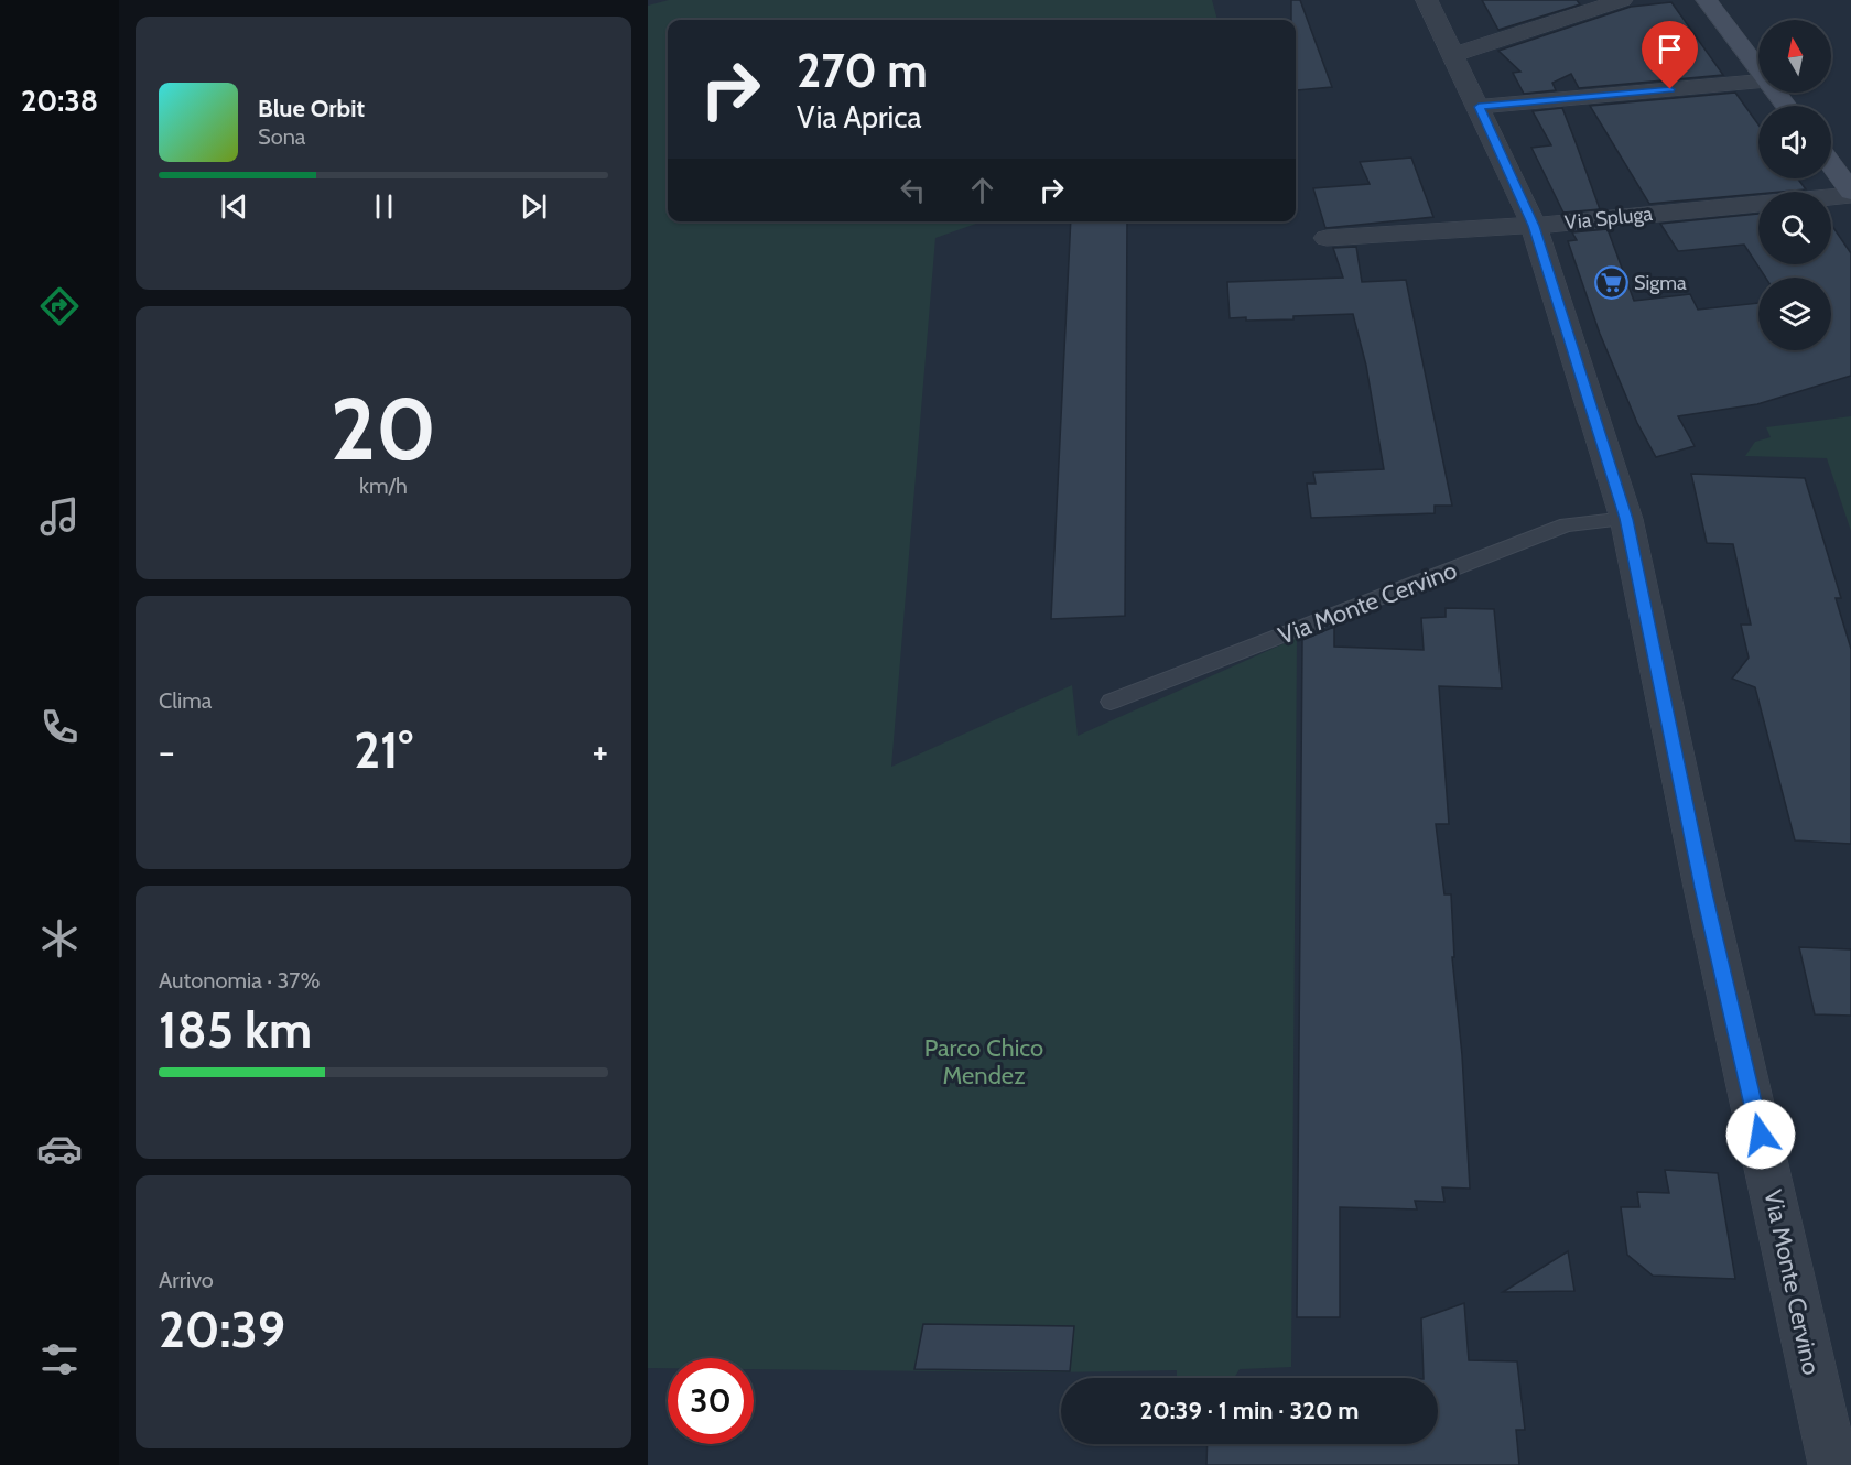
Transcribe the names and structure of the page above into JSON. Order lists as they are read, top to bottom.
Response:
{
  "streets": {
    "street": ["Via Spluga", "Via Monte Cervino"]
  },
  "crossings": [
    ["Via Spluga", "Via Monte Cervino"]
  ],
  "parks": ["Parco Chico Mendez"],
  "places": {
    "supermarket": ["Sigma"]
  },
  "north": "top",
  "page": {
    "tabs": "20:38",
    "turn": ["270 m", "Via Aprica"],
    "song": ["Blue Orbit", "Sona"],
    "tile": [
      ["20", "km/h"],
      "Clima",
      ["Autonomia · 37%", "185 km"],
      ["Arrivo", "20:39"]
    ],
    "heat": ["−", "21°", "+"],
    "limit": "30",
    "trip": "20:39 · 1 min · 320 m"
  }
}
